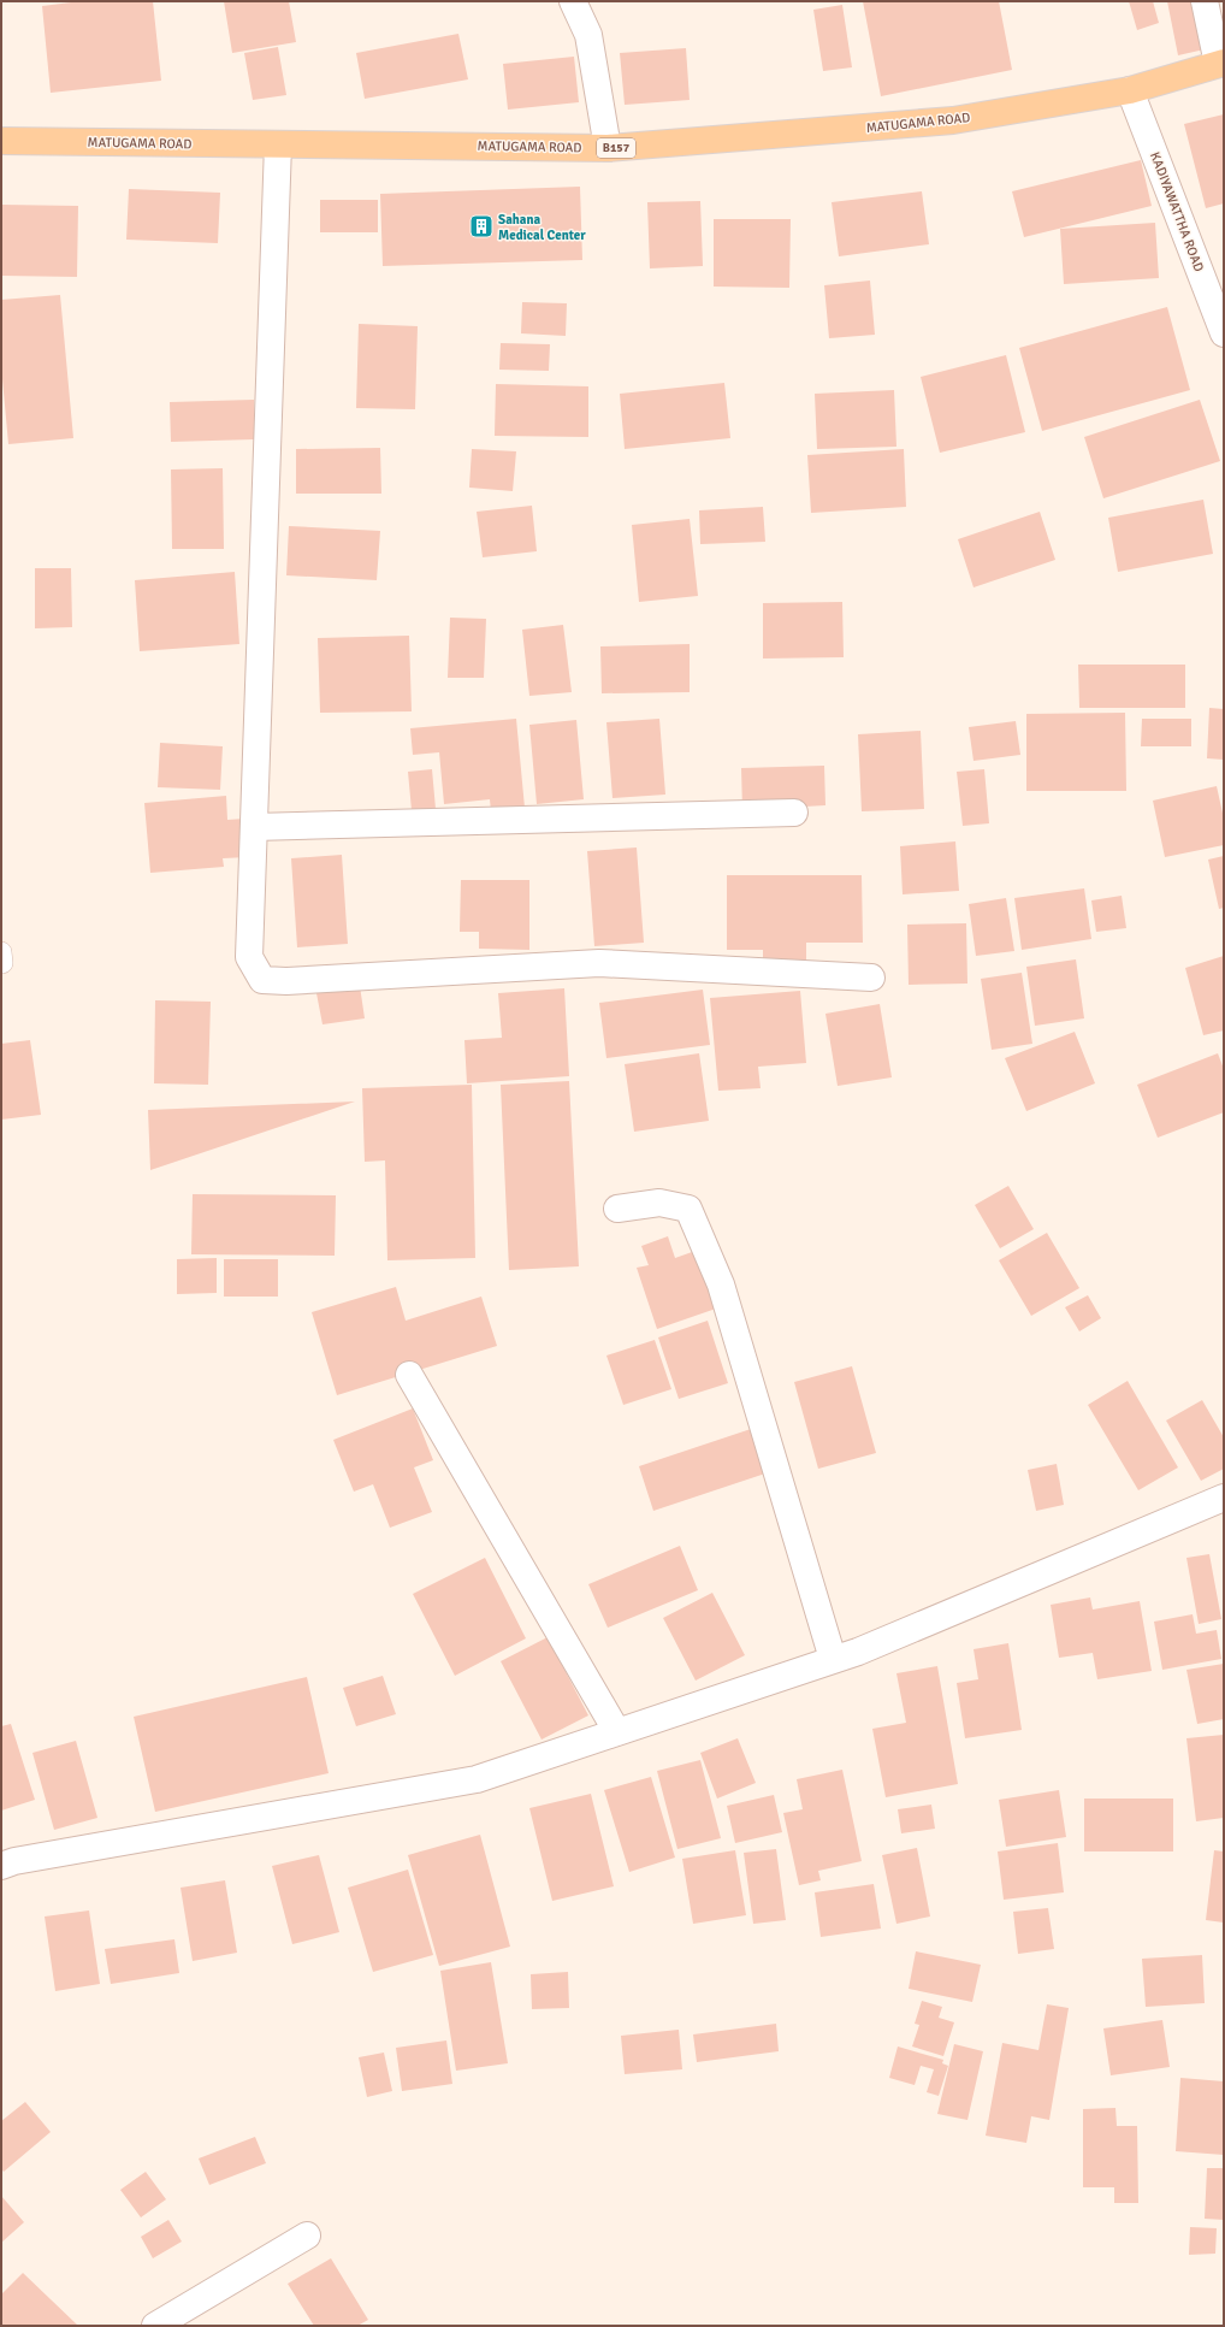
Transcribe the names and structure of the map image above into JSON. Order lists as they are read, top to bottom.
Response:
{
  "streets": {
    "main road": ["MATUGAMA ROAD", "B157"],
    "street": ["KADIYAWATTHA ROAD"]
  },
  "crossings": [
    ["MATUGAMA ROAD", "KADIYAWATTHA ROAD"]
  ],
  "places": {
    "building": ["Sahana Medical Center"]
  }
}
